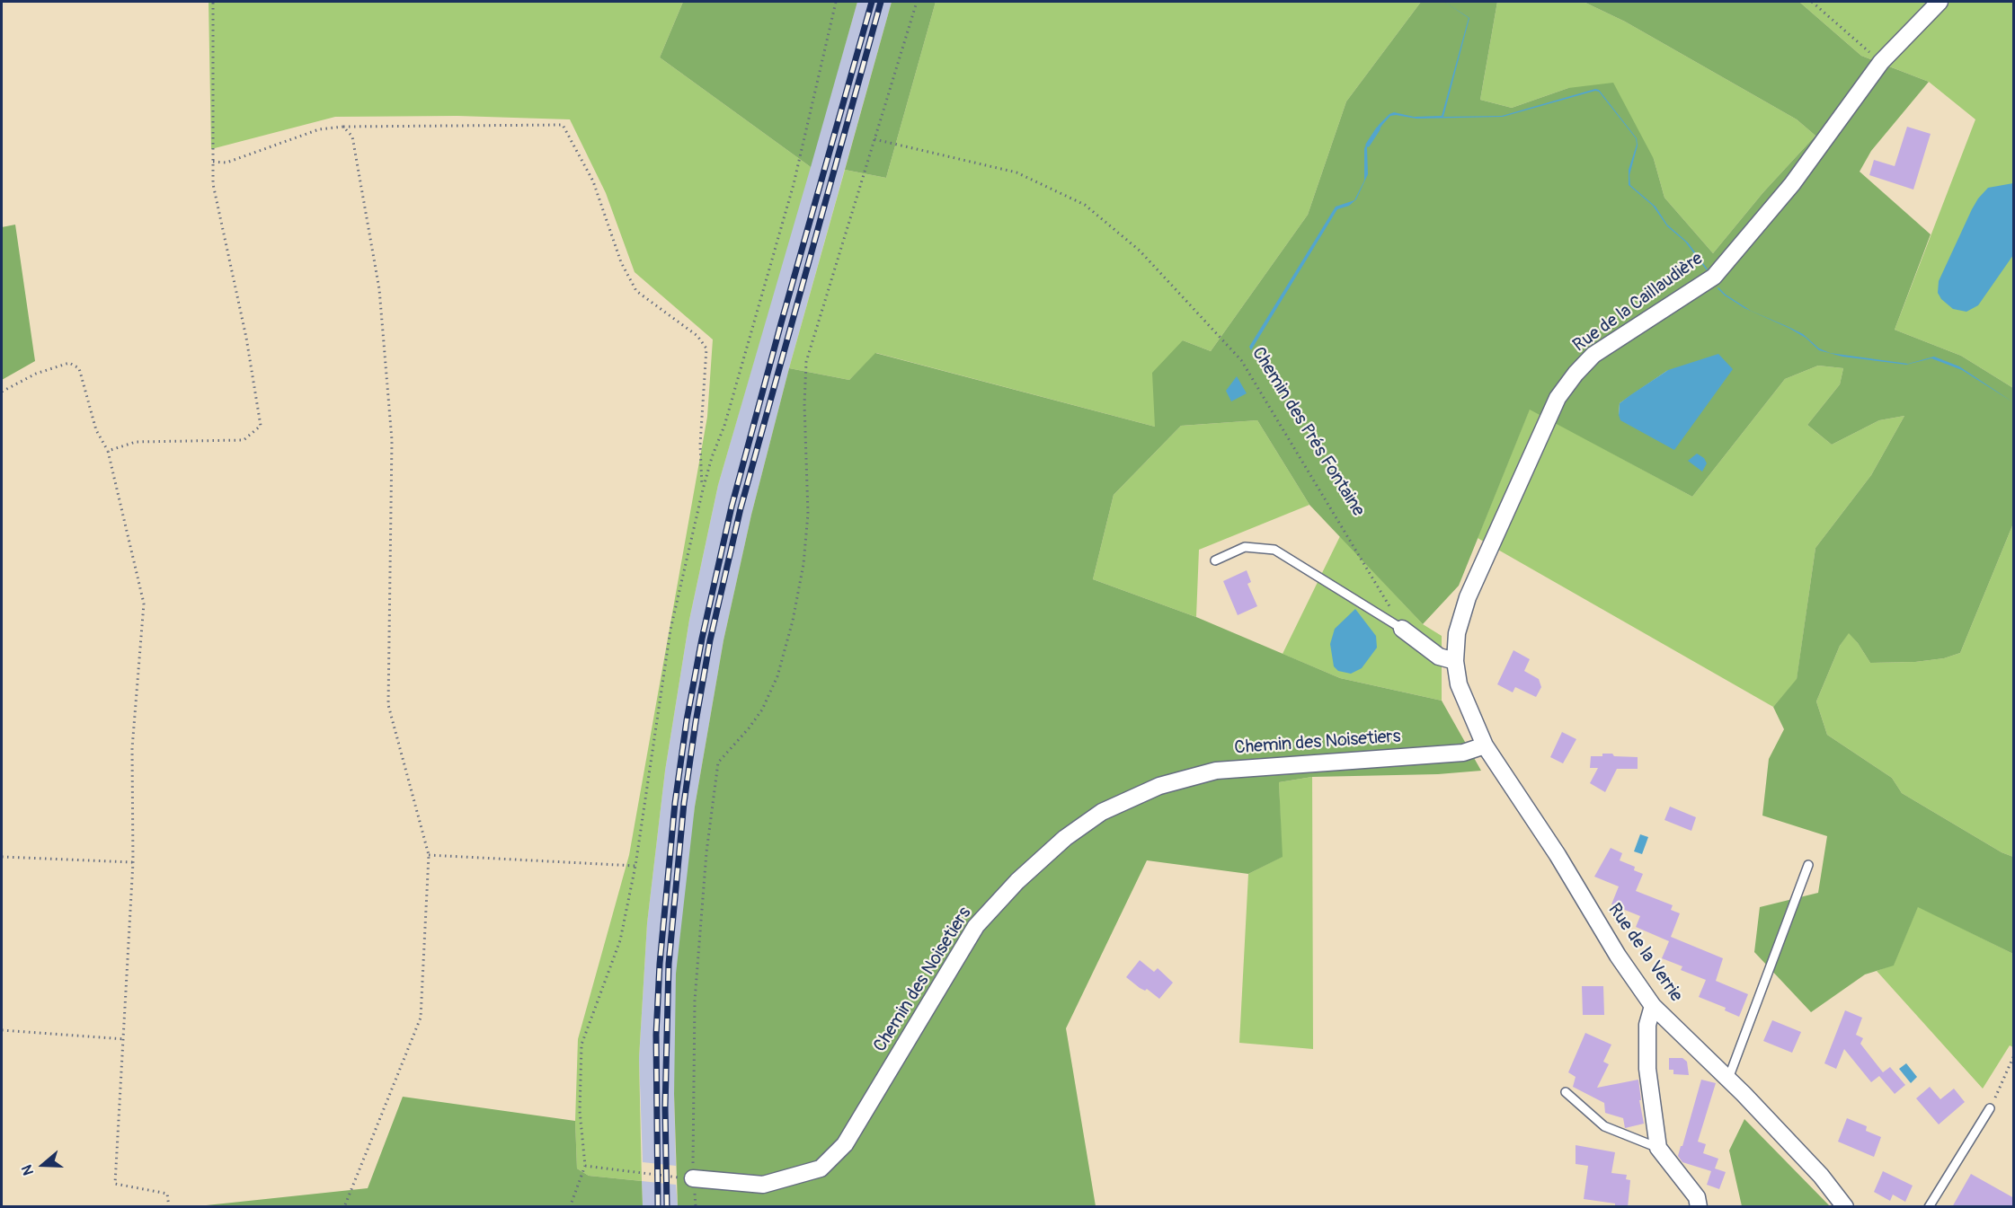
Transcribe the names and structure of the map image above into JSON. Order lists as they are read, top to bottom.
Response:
{
  "streets": {
    "street": ["Rue de la Caillaudière", "Chemin des Noisetiers", "Rue de la Verrie"],
    "path": ["Chemin des Prés Fontaine"]
  },
  "crossings": [
    ["Rue de la Caillaudière", "Chemin des Noisetiers"],
    ["Rue de la Caillaudière", "Rue de la Verrie"],
    ["Chemin des Noisetiers", "Rue de la Verrie"]
  ],
  "north": "left"
}
